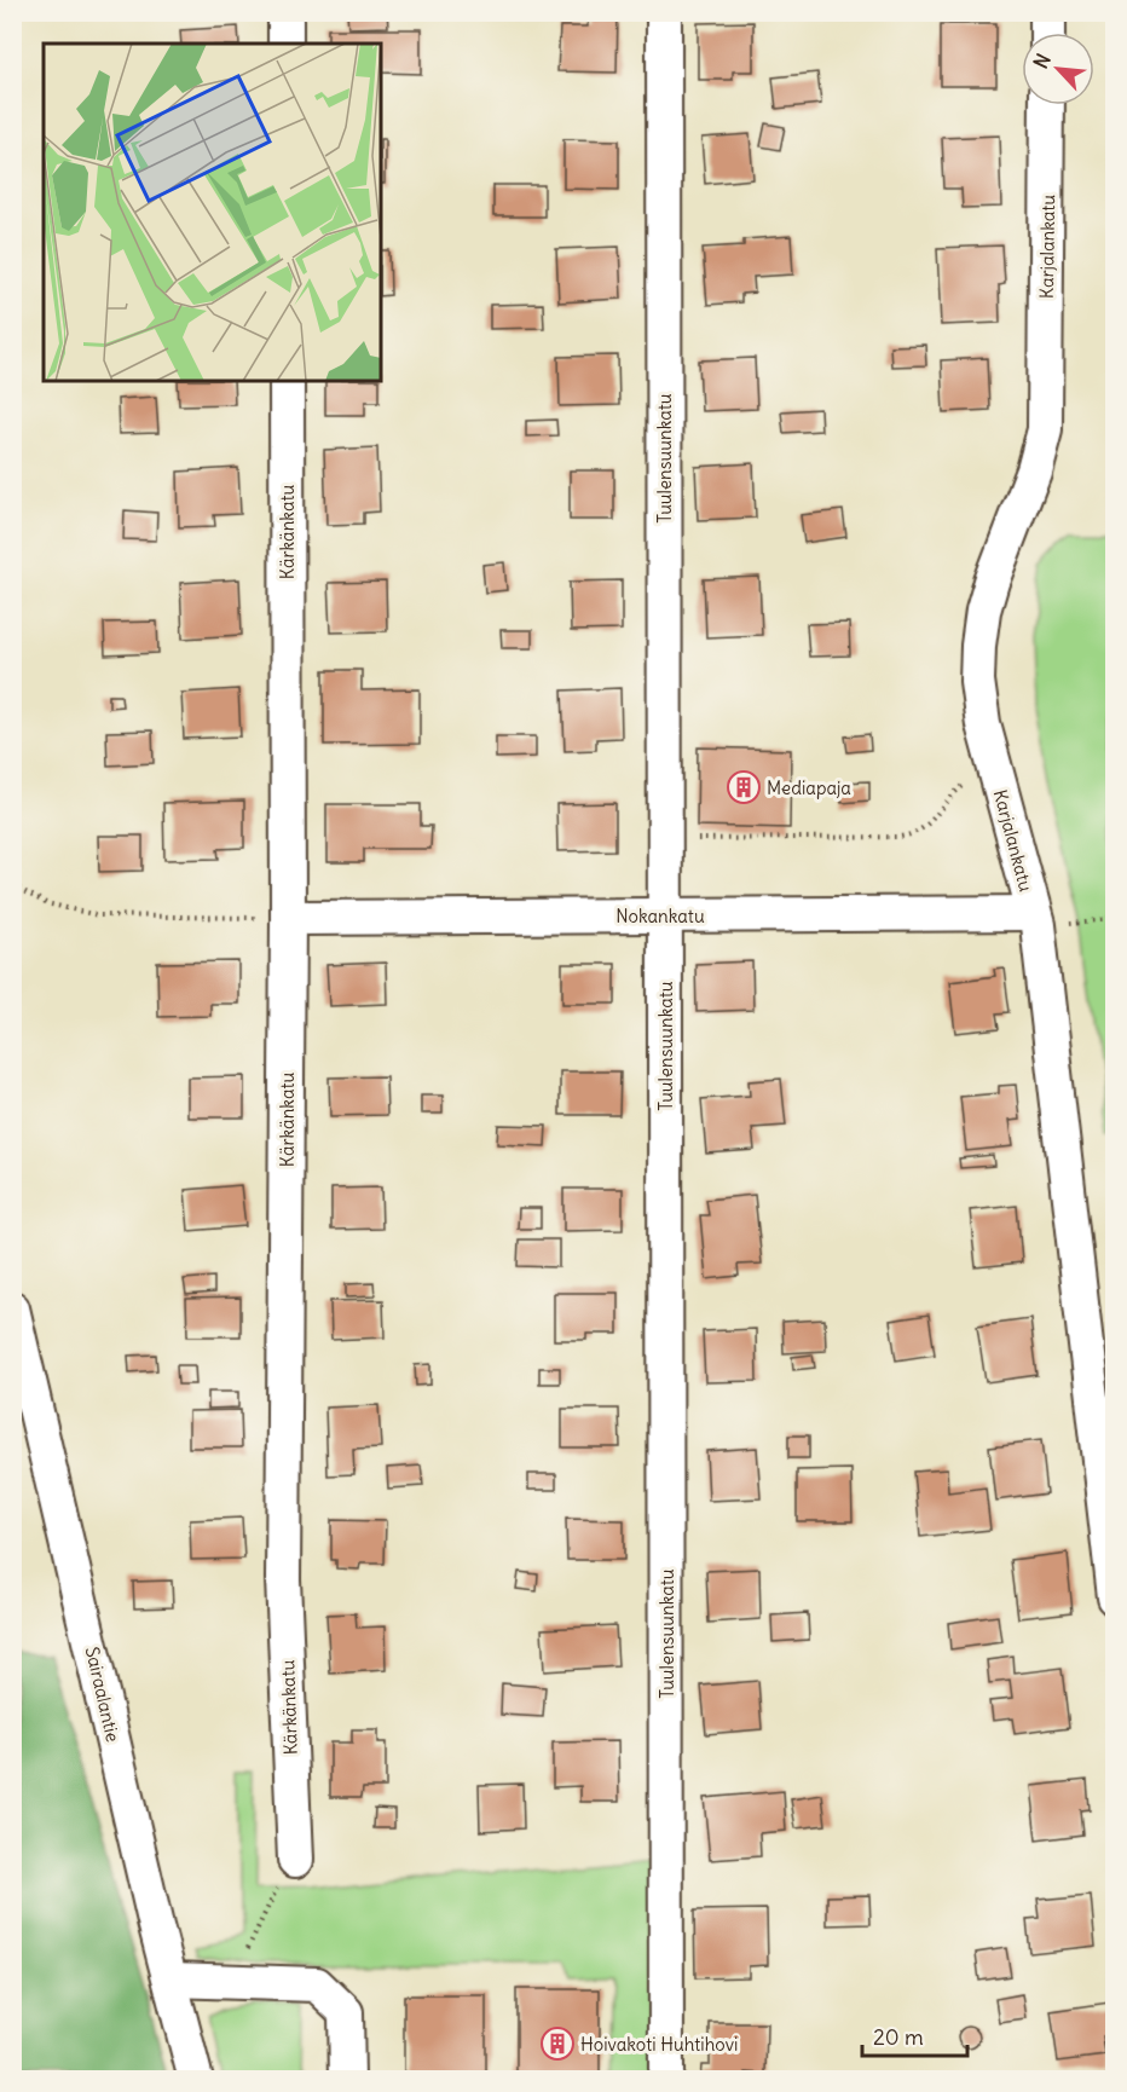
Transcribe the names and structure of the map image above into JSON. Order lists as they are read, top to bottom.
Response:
{
  "streets": {
    "street": [
      "Karjalankatu",
      "Tuulensuunkatu",
      "Kärkänkatu",
      "Nokankatu",
      "Sairaalantie"
    ]
  },
  "crossings": [
    ["Karjalankatu", "Nokankatu"],
    ["Tuulensuunkatu", "Nokankatu"],
    ["Kärkänkatu", "Nokankatu"]
  ],
  "places": {
    "building": ["Mediapaja", "Hoivakoti Huhtihovi"]
  },
  "scale_bar": "20 m",
  "north": "top left"
}
